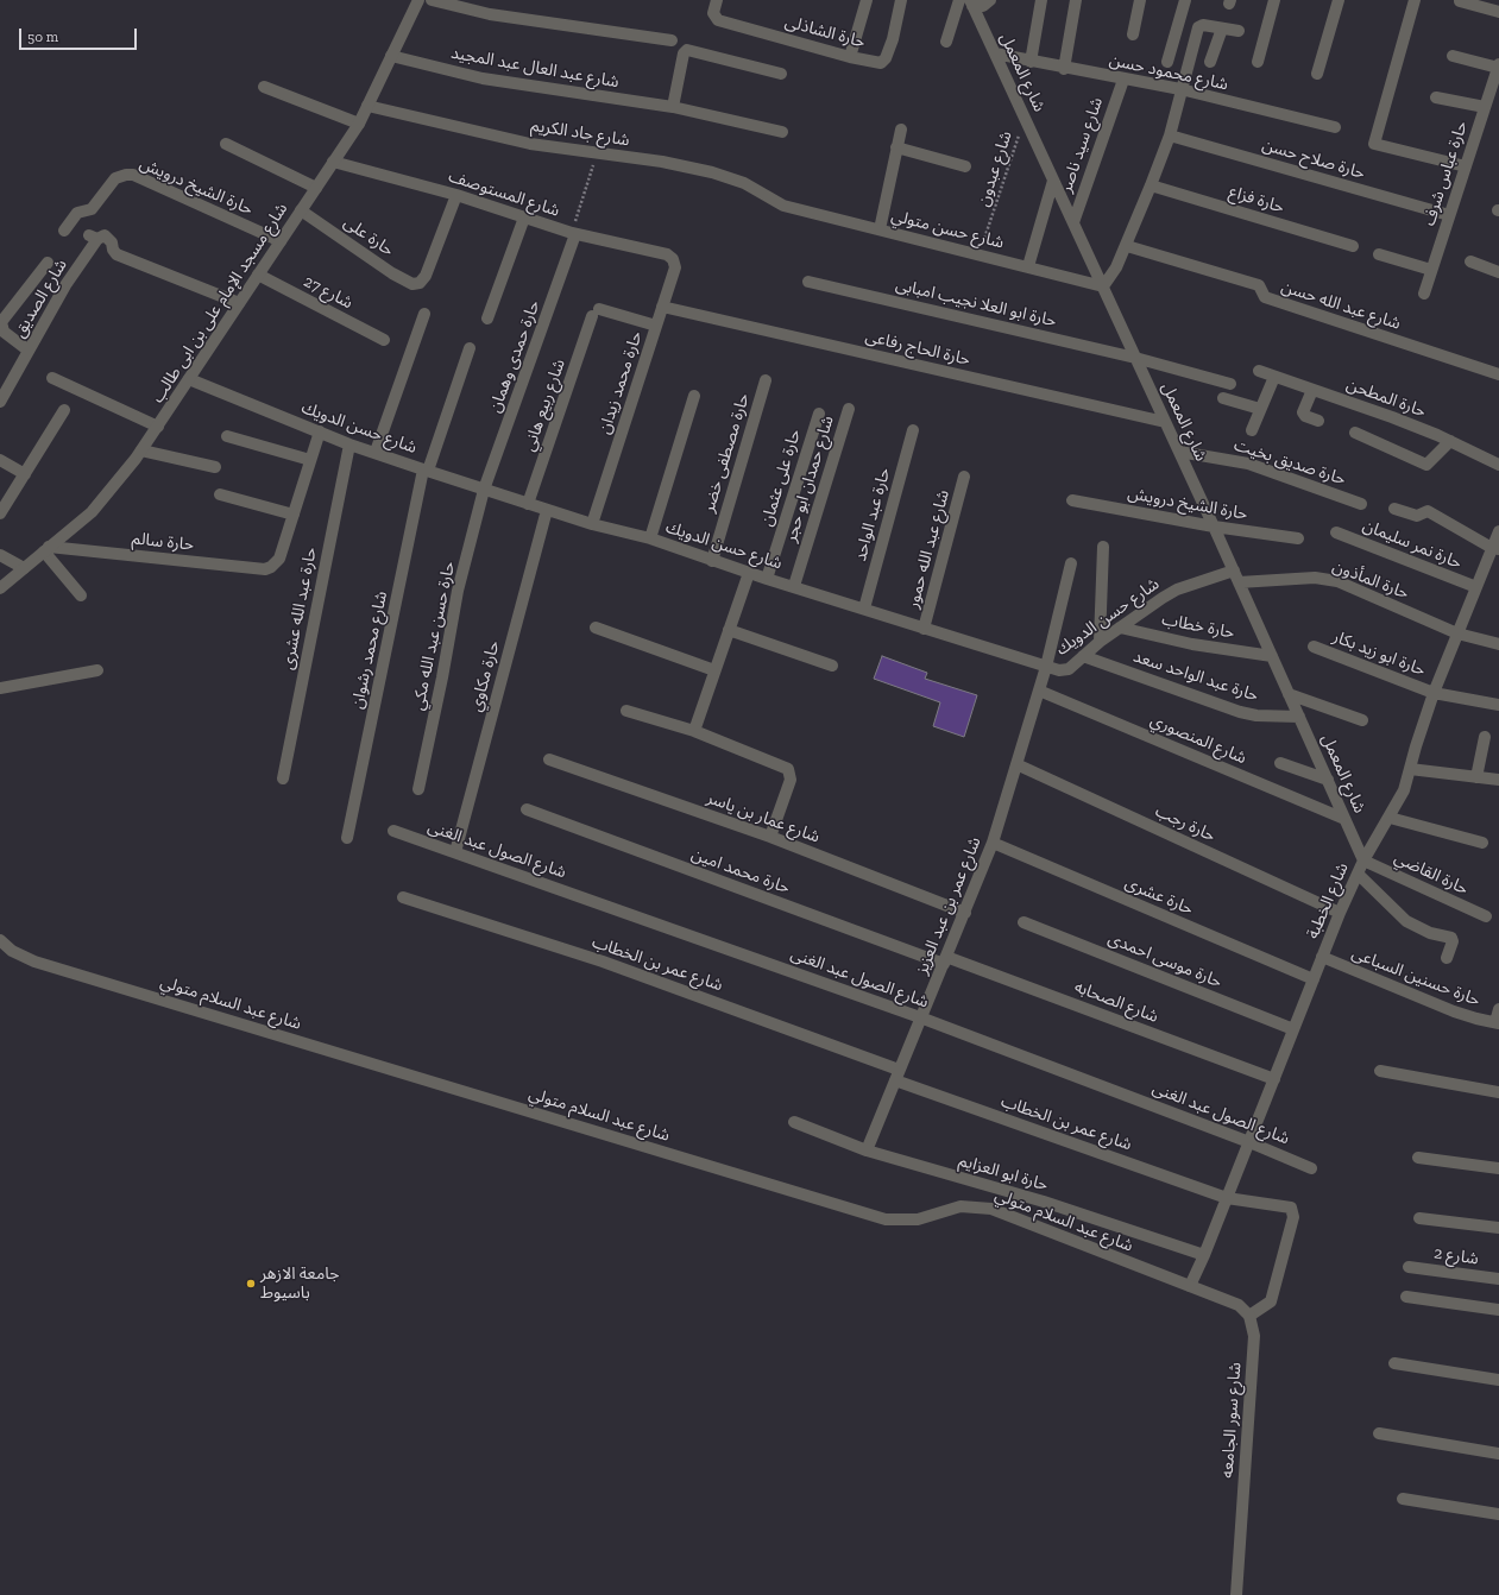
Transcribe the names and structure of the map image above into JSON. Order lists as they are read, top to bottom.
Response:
{
  "streets": {
    "street": [
      "حارة الشاذلى",
      "شارع عبد العال عبد المجيد",
      "شارع المعمل",
      "شارع محمود حسن",
      "شارع جاد الكريم",
      "شارع سيد ناصر",
      "حارة صلاح حسن",
      "حارة عباس شرف",
      "حارة الشيخ درويش",
      "شارع المستوصف",
      "حارة فزاع",
      "شارع حسن متولي",
      "حارة على",
      "شارع 27",
      "شارع الصديق",
      "شارع مسجد الإمام على بن ابى طالب",
      "حارة ابو العلا نجيب امبابى",
      "شارع عبد الله حسن",
      "حارة الحاج رفاعى",
      "حارة حمدى وهمان",
      "حارة محمد زيدان",
      "حارة المطحن",
      "شارع ربيع هاني",
      "شارع حسن الدويك",
      "حارة مصطفى خضر",
      "حارة صديق بخيت",
      "حارة على عثمان",
      "شارع حمدان ابو حجر",
      "حارة عبد الواحد",
      "حارة سالم",
      "حارة نمر سليمان",
      "شارع عبد الله حمور",
      "حارة المأذون",
      "حارة عبد الله عشرى",
      "حارة خطاب",
      "حارة حسن عبد الله مكي",
      "شارع محمد رشوان",
      "حارة ابو زيد بكار",
      "حارة مكاوي",
      "حارة عبد الواحد سعد",
      "شارع المنصوري",
      "شارع عمار بن ياسر",
      "حارة رجب",
      "شارع الصول عبد الغنى",
      "حارة محمد امين",
      "حارة القاضي",
      "حارة عشرى",
      "شارع الخطبة",
      "شارع عمر بن عبد العزيز",
      "حارة موسى احمدى",
      "شارع عمر بن الخطاب",
      "حارة حسنين السباعى",
      "شارع الصحابه",
      "شارع عبد السلام متولي",
      "حارة ابو العزايم",
      "شارع 2",
      "شارع سور الجامعه"
    ],
    "path": ["شارع عبدون"]
  },
  "crossings": [
    ["شارع عبد العال عبد المجيد", "شارع مسجد الإمام على بن ابى طالب"],
    ["شارع المعمل", "شارع محمود حسن"],
    ["شارع المعمل", "شارع سيد ناصر"],
    ["شارع المعمل", "شارع عبدون"],
    ["شارع المعمل", "حارة الشيخ درويش"],
    ["شارع المعمل", "شارع حسن متولي"],
    ["شارع المعمل", "حارة ابو العلا نجيب امبابى"],
    ["شارع المعمل", "حارة الحاج رفاعى"],
    ["شارع المعمل", "شارع حسن الدويك"],
    ["شارع المعمل", "حارة صديق بخيت"],
    ["شارع المعمل", "حارة المأذون"],
    ["شارع المعمل", "حارة خطاب"],
    ["شارع المعمل", "حارة عبد الواحد سعد"],
    ["شارع المعمل", "شارع المنصوري"],
    ["شارع المعمل", "حارة القاضي"],
    ["شارع المعمل", "شارع الخطبة"],
    ["شارع محمود حسن", "شارع سيد ناصر"],
    ["شارع جاد الكريم", "شارع حسن متولي"],
    ["شارع جاد الكريم", "شارع مسجد الإمام على بن ابى طالب"],
    ["حارة صلاح حسن", "حارة عباس شرف"],
    ["شارع عبدون", "شارع حسن متولي"],
    ["حارة الشيخ درويش", "شارع مسجد الإمام على بن ابى طالب"],
    ["شارع المستوصف", "حارة على"],
    ["شارع المستوصف", "شارع مسجد الإمام على بن ابى طالب"],
    ["شارع المستوصف", "حارة حمدى وهمان"],
    ["شارع المستوصف", "حارة محمد زيدان"],
    ["حارة على", "شارع مسجد الإمام على بن ابى طالب"],
    ["شارع 27", "شارع مسجد الإمام على بن ابى طالب"],
    ["شارع الصديق", "شارع مسجد الإمام على بن ابى طالب"],
    ["شارع مسجد الإمام على بن ابى طالب", "شارع حسن الدويك"],
    ["شارع مسجد الإمام على بن ابى طالب", "حارة سالم"],
    ["حارة الحاج رفاعى", "حارة محمد زيدان"],
    ["حارة حمدى وهمان", "شارع حسن الدويك"],
    ["حارة حمدى وهمان", "حارة حسن عبد الله مكي"],
    ["حارة محمد زيدان", "شارع ربيع هاني"],
    ["حارة محمد زيدان", "شارع حسن الدويك"],
    ["شارع ربيع هاني", "شارع حسن الدويك"],
    ["شارع حسن الدويك", "حارة مصطفى خضر"],
    ["شارع حسن الدويك", "حارة على عثمان"],
    ["شارع حسن الدويك", "شارع حمدان ابو حجر"],
    ["شارع حسن الدويك", "حارة عبد الواحد"],
    ["شارع حسن الدويك", "شارع عبد الله حمور"],
    ["شارع حسن الدويك", "حارة عبد الله عشرى"],
    ["شارع حسن الدويك", "حارة خطاب"],
    ["شارع حسن الدويك", "حارة حسن عبد الله مكي"],
    ["شارع حسن الدويك", "شارع محمد رشوان"],
    ["شارع حسن الدويك", "حارة مكاوي"],
    ["شارع حسن الدويك", "حارة عبد الواحد سعد"],
    ["شارع حسن الدويك", "شارع عمر بن عبد العزيز"],
    ["حارة نمر سليمان", "شارع الخطبة"],
    ["حارة المأذون", "شارع الخطبة"],
    ["حارة ابو زيد بكار", "شارع الخطبة"],
    ["حارة مكاوي", "شارع الصول عبد الغنى"],
    ["شارع المنصوري", "شارع عمر بن عبد العزيز"],
    ["شارع عمار بن ياسر", "شارع عمر بن عبد العزيز"],
    ["حارة رجب", "شارع الخطبة"],
    ["حارة رجب", "شارع عمر بن عبد العزيز"],
    ["شارع الصول عبد الغنى", "شارع الخطبة"],
    ["شارع الصول عبد الغنى", "شارع عمر بن عبد العزيز"],
    ["حارة محمد امين", "شارع عمر بن عبد العزيز"],
    ["حارة محمد امين", "شارع الصحابه"],
    ["حارة القاضي", "شارع الخطبة"],
    ["حارة عشرى", "شارع الخطبة"],
    ["حارة عشرى", "شارع عمر بن عبد العزيز"],
    ["شارع الخطبة", "حارة موسى احمدى"],
    ["شارع الخطبة", "شارع عمر بن الخطاب"],
    ["شارع الخطبة", "حارة حسنين السباعى"],
    ["شارع الخطبة", "شارع الصحابه"],
    ["شارع الخطبة", "شارع عبد السلام متولي"],
    ["شارع الخطبة", "حارة ابو العزايم"],
    ["شارع عمر بن عبد العزيز", "شارع عمر بن الخطاب"],
    ["شارع عمر بن عبد العزيز", "شارع الصحابه"],
    ["شارع عمر بن عبد العزيز", "حارة ابو العزايم"],
    ["شارع عمر بن الخطاب", "شارع سور الجامعه"]
  ],
  "places": ["جامعة الازهر باسيوط"],
  "scale_bar": "50 m"
}
